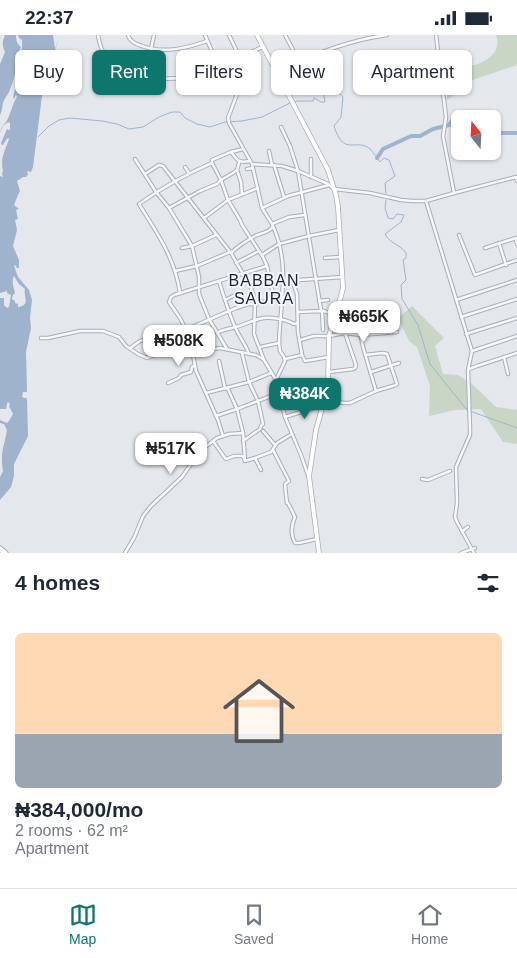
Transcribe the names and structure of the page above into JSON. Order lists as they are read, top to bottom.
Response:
{
  "districts": ["BABBAN SAURA"],
  "north": "top",
  "page": {
    "status": "22:37",
    "chip": [
      "Buy",
      "Rent",
      "Filters",
      "New",
      "Apartment"
    ],
    "price": [
      "₦665K",
      "₦508K",
      "₦384K",
      "₦517K"
    ],
    "heading": "4 homes",
    "list": [
      {
        "name": "₦384,000/mo",
        "note": "2 rooms · 62 m² · Apartment"
      }
    ],
    "tabs": ["Map", "Saved", "Home"]
  }
}
